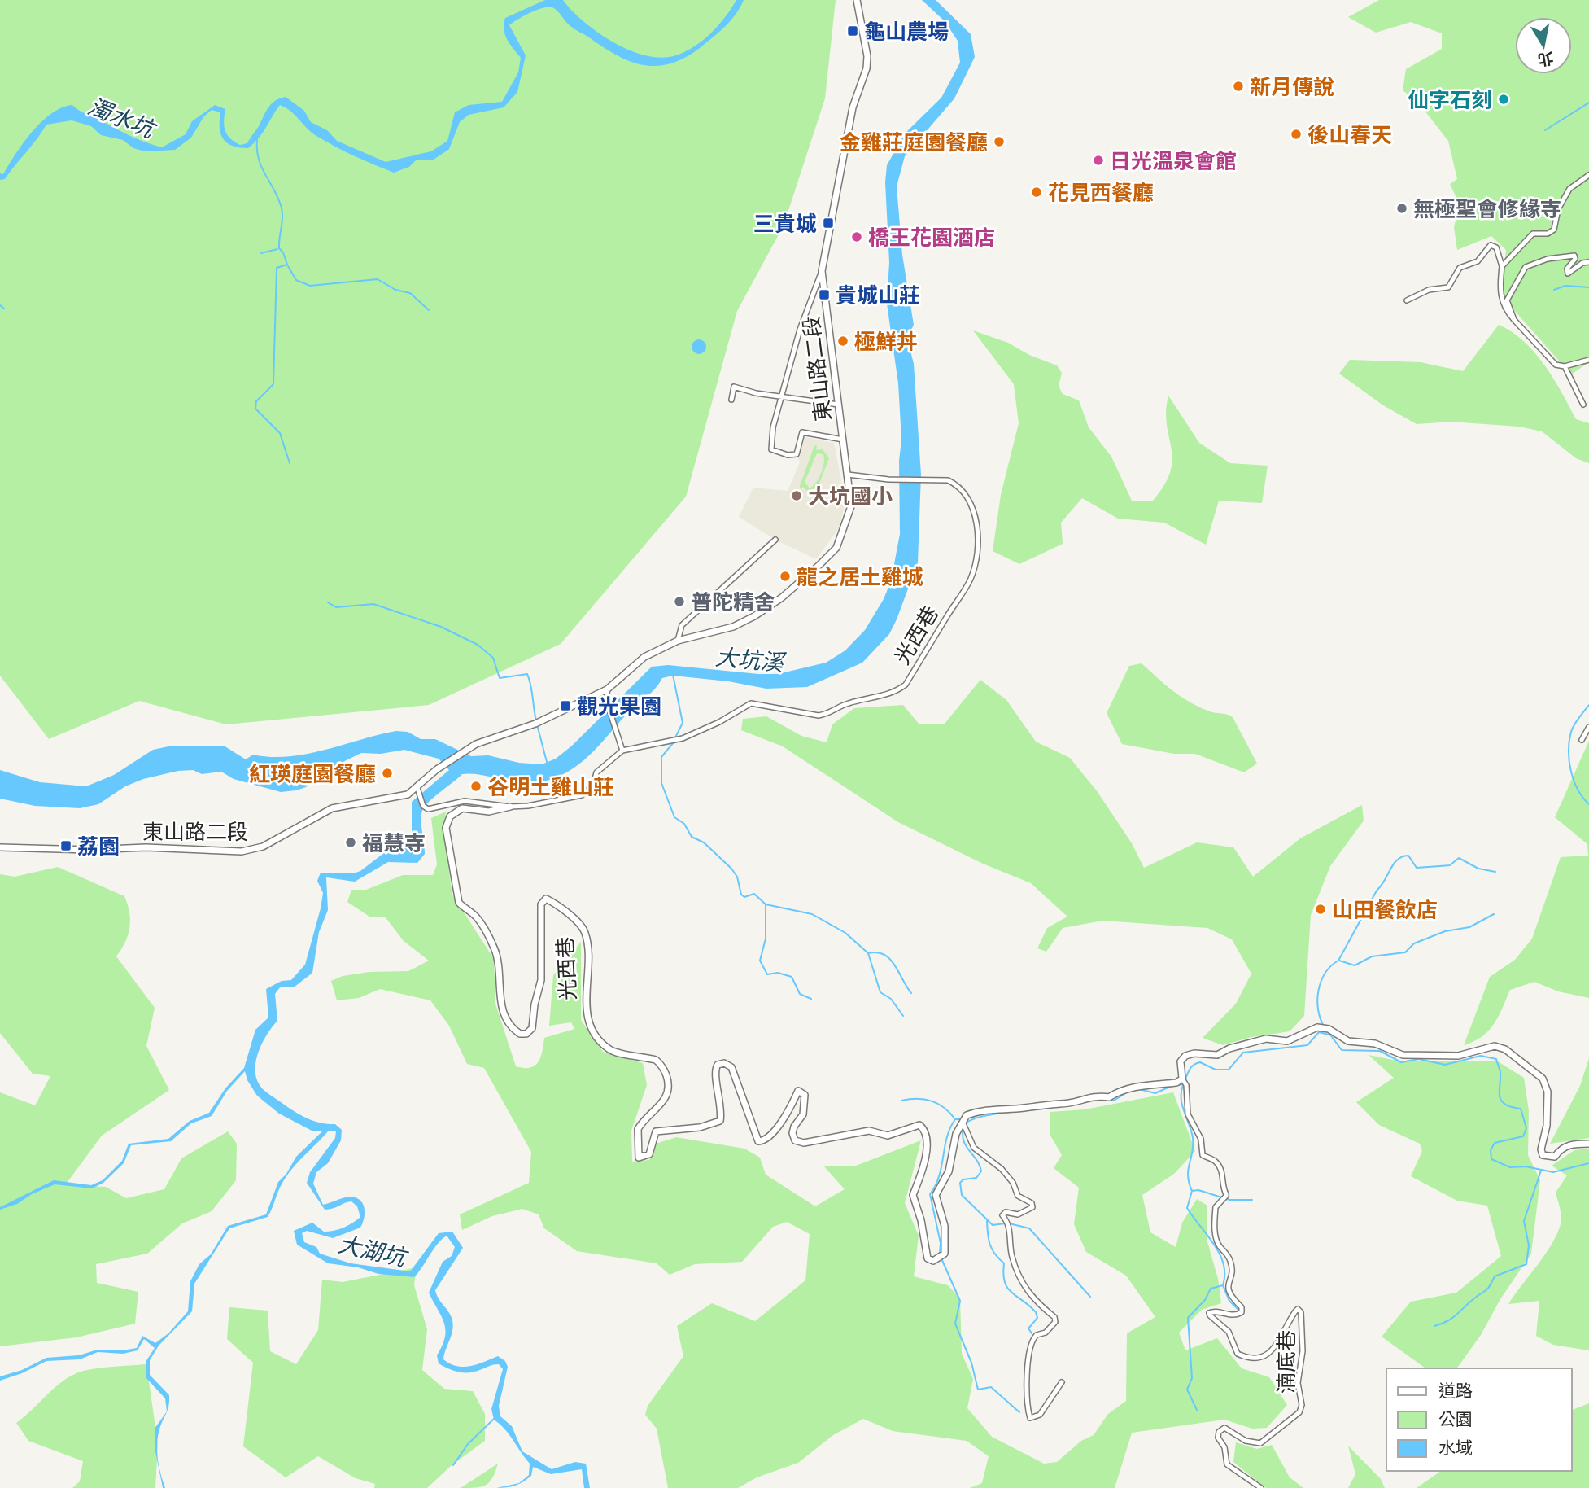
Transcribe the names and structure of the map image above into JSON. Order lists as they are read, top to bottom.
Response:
{
  "streets": {
    "street": ["東山路二段", "光西巷", "湳底巷"]
  },
  "crossings": [
    ["東山路二段", "光西巷"]
  ],
  "water": ["濁水坑", "大坑溪", "大湖坑"],
  "places": {
    "transit": [
      "龜山農場",
      "三貴城",
      "貴城山莊",
      "觀光果園",
      "荔園"
    ],
    "other": [
      "新月傳說",
      "仙字石刻",
      "後山春天",
      "金雞莊庭園餐廳",
      "日光溫泉會館",
      "花見西餐廳",
      "無極聖會修緣寺",
      "橋王花園酒店",
      "極鮮丼",
      "大坑國小",
      "龍之居土雞城",
      "普陀精舍",
      "紅瑛庭園餐廳",
      "谷明土雞山莊",
      "福慧寺",
      "山田餐飲店"
    ]
  },
  "legend": ["道路", "公園", "水域"],
  "north": "bottom"
}
